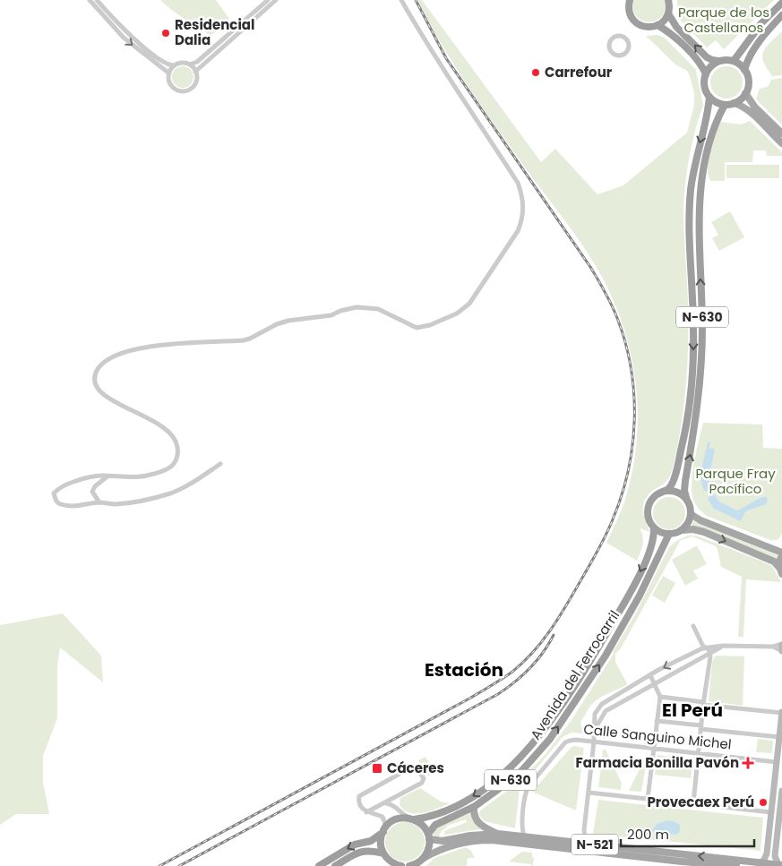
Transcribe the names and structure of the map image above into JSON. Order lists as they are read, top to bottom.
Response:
{
  "streets": {
    "highway": ["N-630", "Avenida del Ferrocarril"],
    "main road": ["N-521"],
    "street": ["Calle Sanguino Michel"]
  },
  "crossings": [
    ["N-630", "Avenida del Ferrocarril"],
    ["Avenida del Ferrocarril", "N-521"],
    ["Calle Sanguino Michel", "N-521"]
  ],
  "districts": ["Estación", "El Perú"],
  "parks": ["Parque de los Castellanos", "Parque Fray Pacífico"],
  "places": {
    "other": ["Residencial Dalia", "Carrefour", "Provecaex Perú"],
    "health": ["Farmacia Bonilla Pavón"],
    "transit": ["Cáceres"]
  },
  "scale_bar": "200 m"
}
